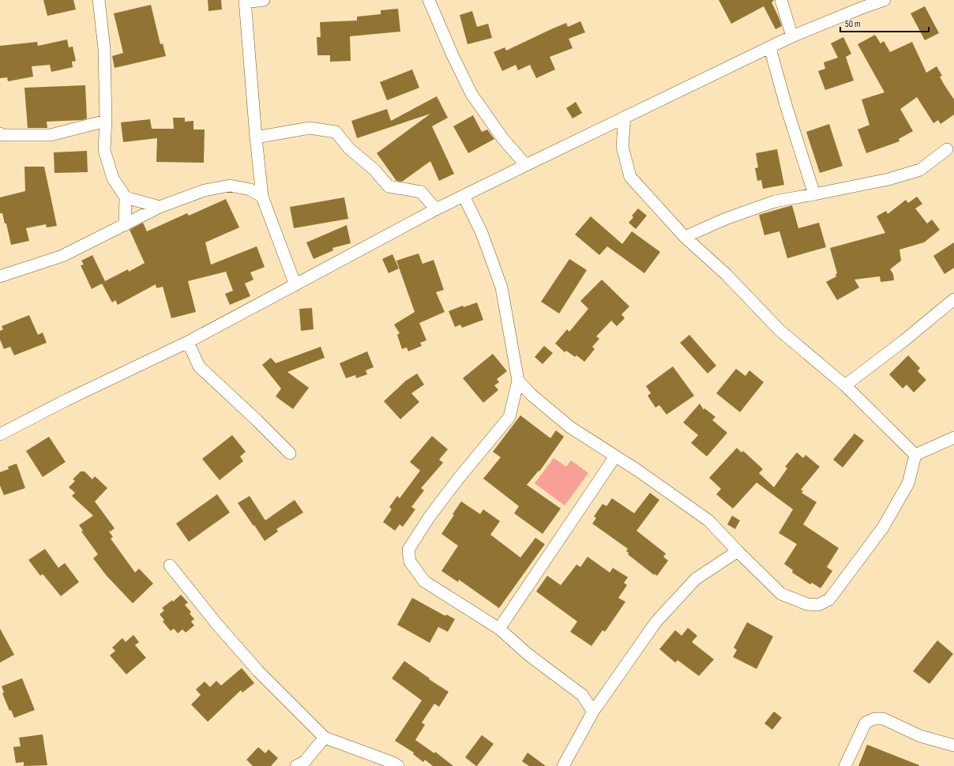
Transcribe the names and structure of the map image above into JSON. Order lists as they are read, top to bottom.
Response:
{
  "scale_bar": "50 m"
}
